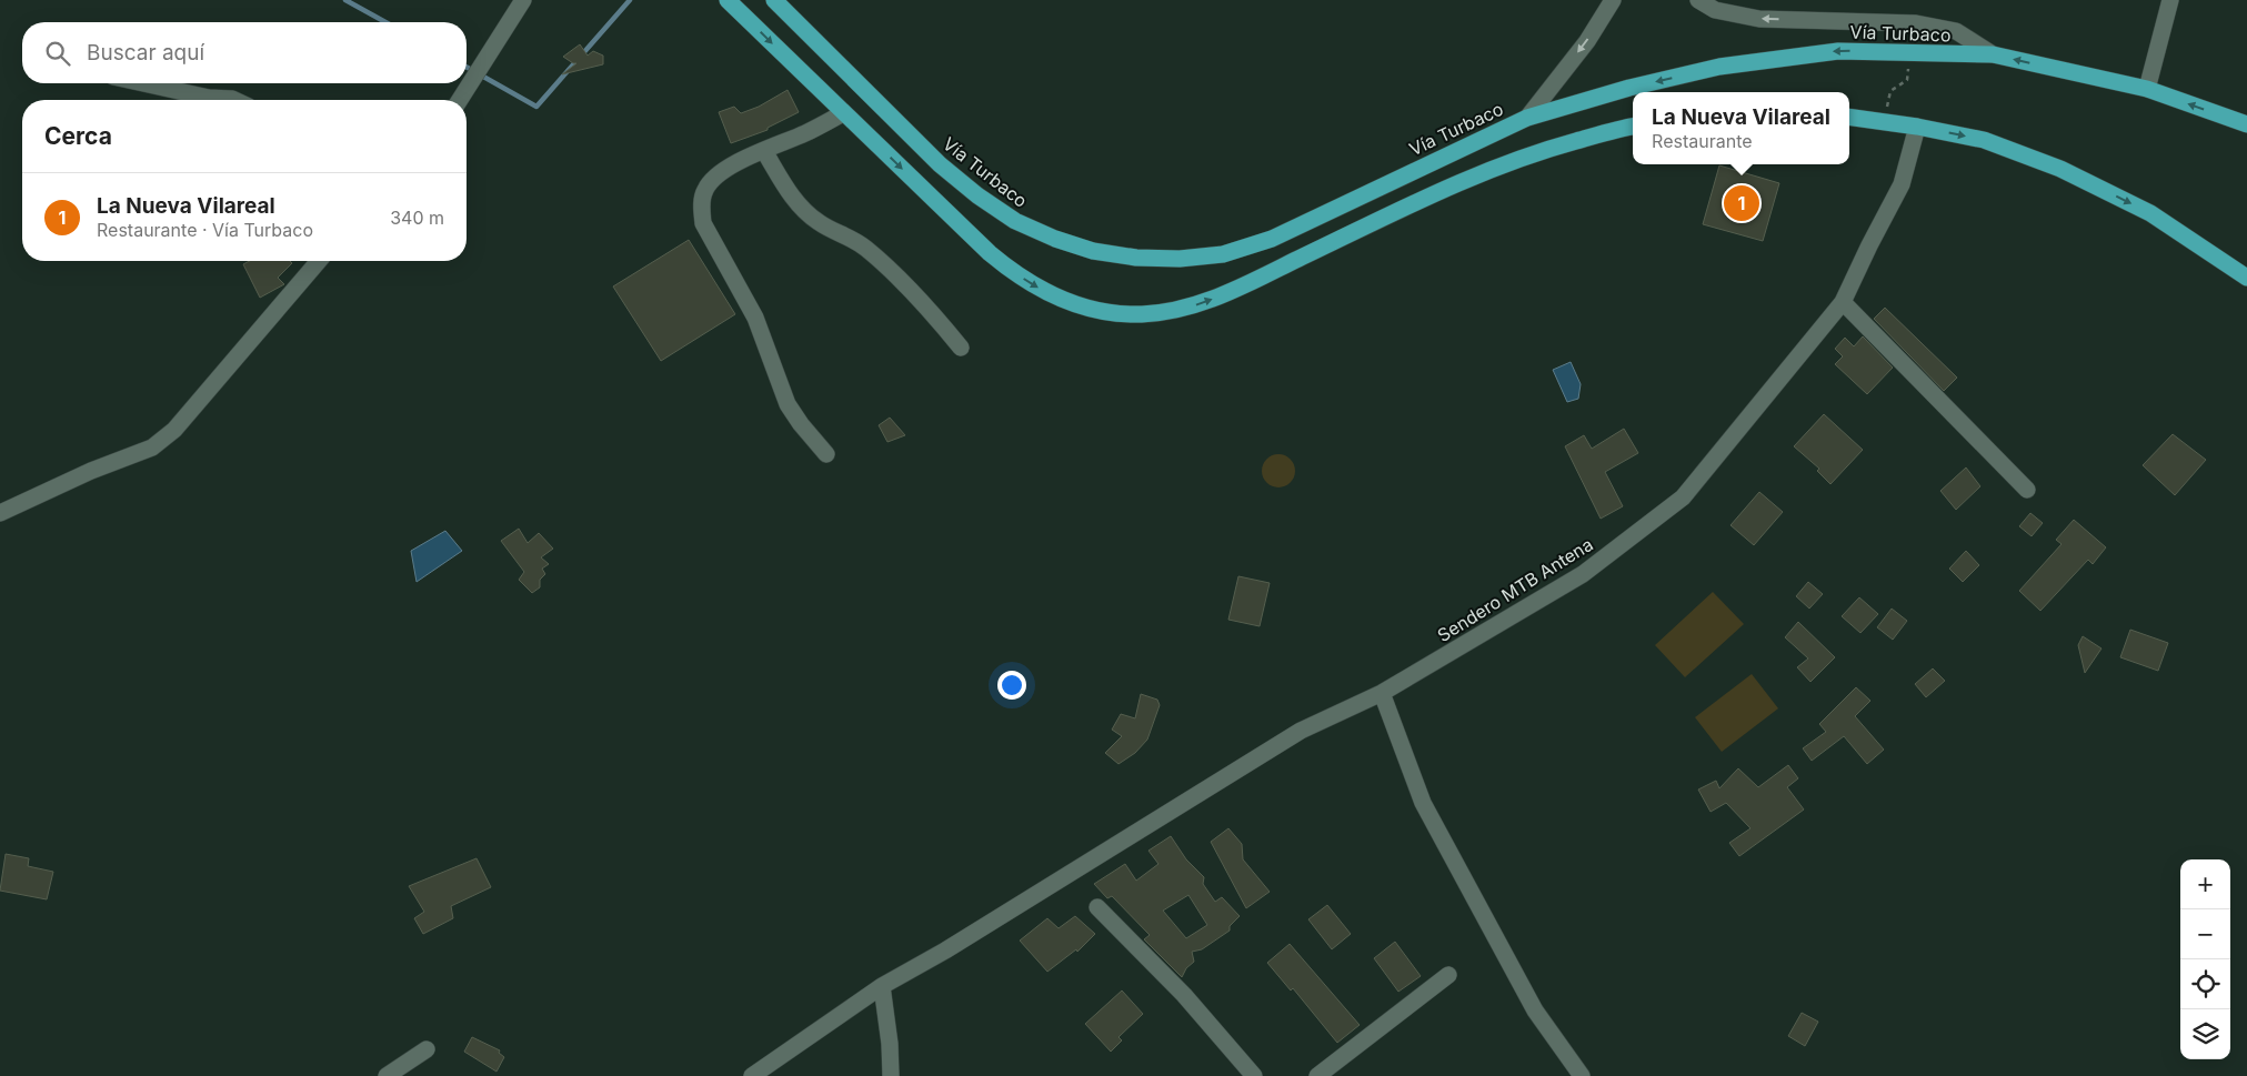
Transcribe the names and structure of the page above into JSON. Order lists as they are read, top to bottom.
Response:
{
  "streets": {
    "highway": ["Vía Turbaco"],
    "street": ["Sendero MTB Antena"]
  },
  "page": {
    "search": "Buscar aquí",
    "popup": ["La Nueva Vilareal", "Restaurante"],
    "heading": "Cerca",
    "list": [
      {
        "mark": "1",
        "name": "La Nueva Vilareal",
        "note": "Restaurante · Vía Turbaco",
        "value": "340 m"
      }
    ],
    "pins": "1",
    "map_buttons": ["+", "−"]
  }
}
